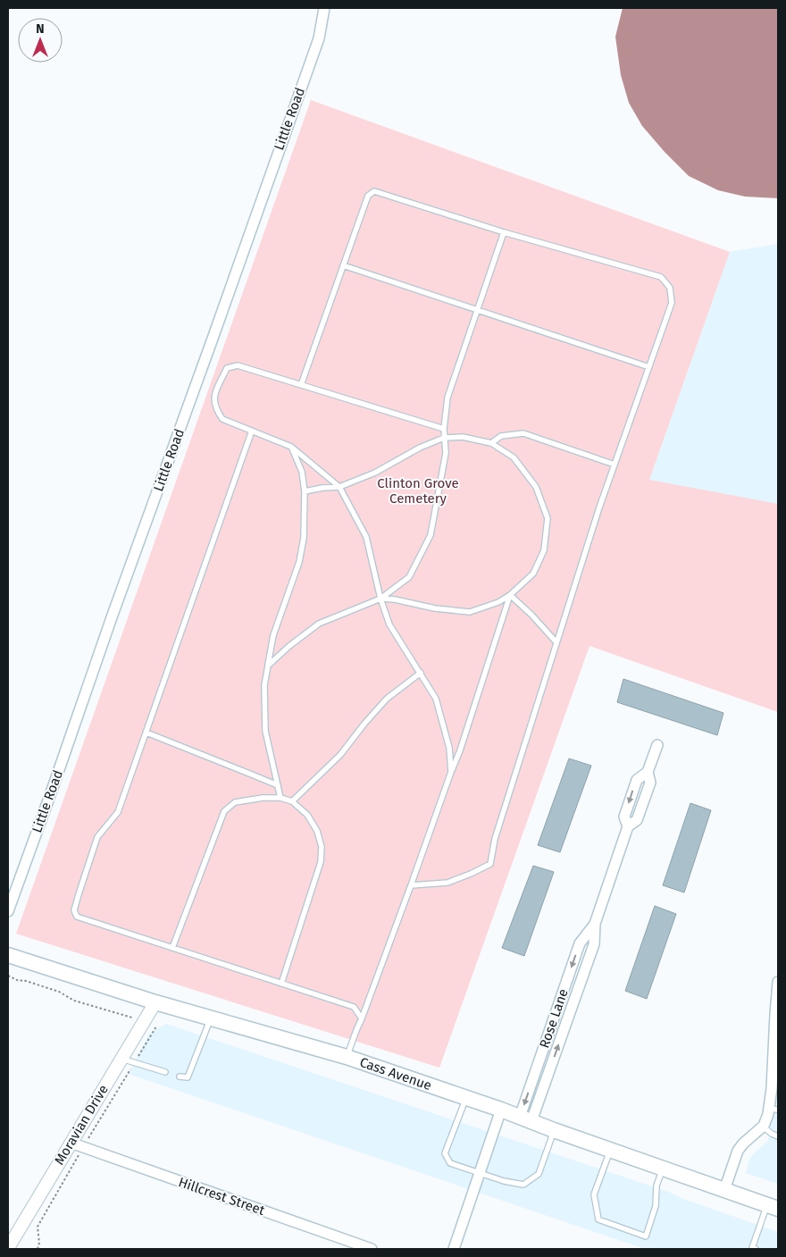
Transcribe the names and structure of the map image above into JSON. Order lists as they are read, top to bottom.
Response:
{
  "streets": {
    "main road": ["Cass Avenue"],
    "street": [
      "Little Road",
      "Rose Lane",
      "Moravian Drive",
      "Hillcrest Street"
    ]
  },
  "crossings": [
    ["Rose Lane", "Cass Avenue"],
    ["Cass Avenue", "Moravian Drive"],
    ["Moravian Drive", "Hillcrest Street"]
  ],
  "parks": ["Clinton Grove Cemetery"],
  "north": "top"
}
